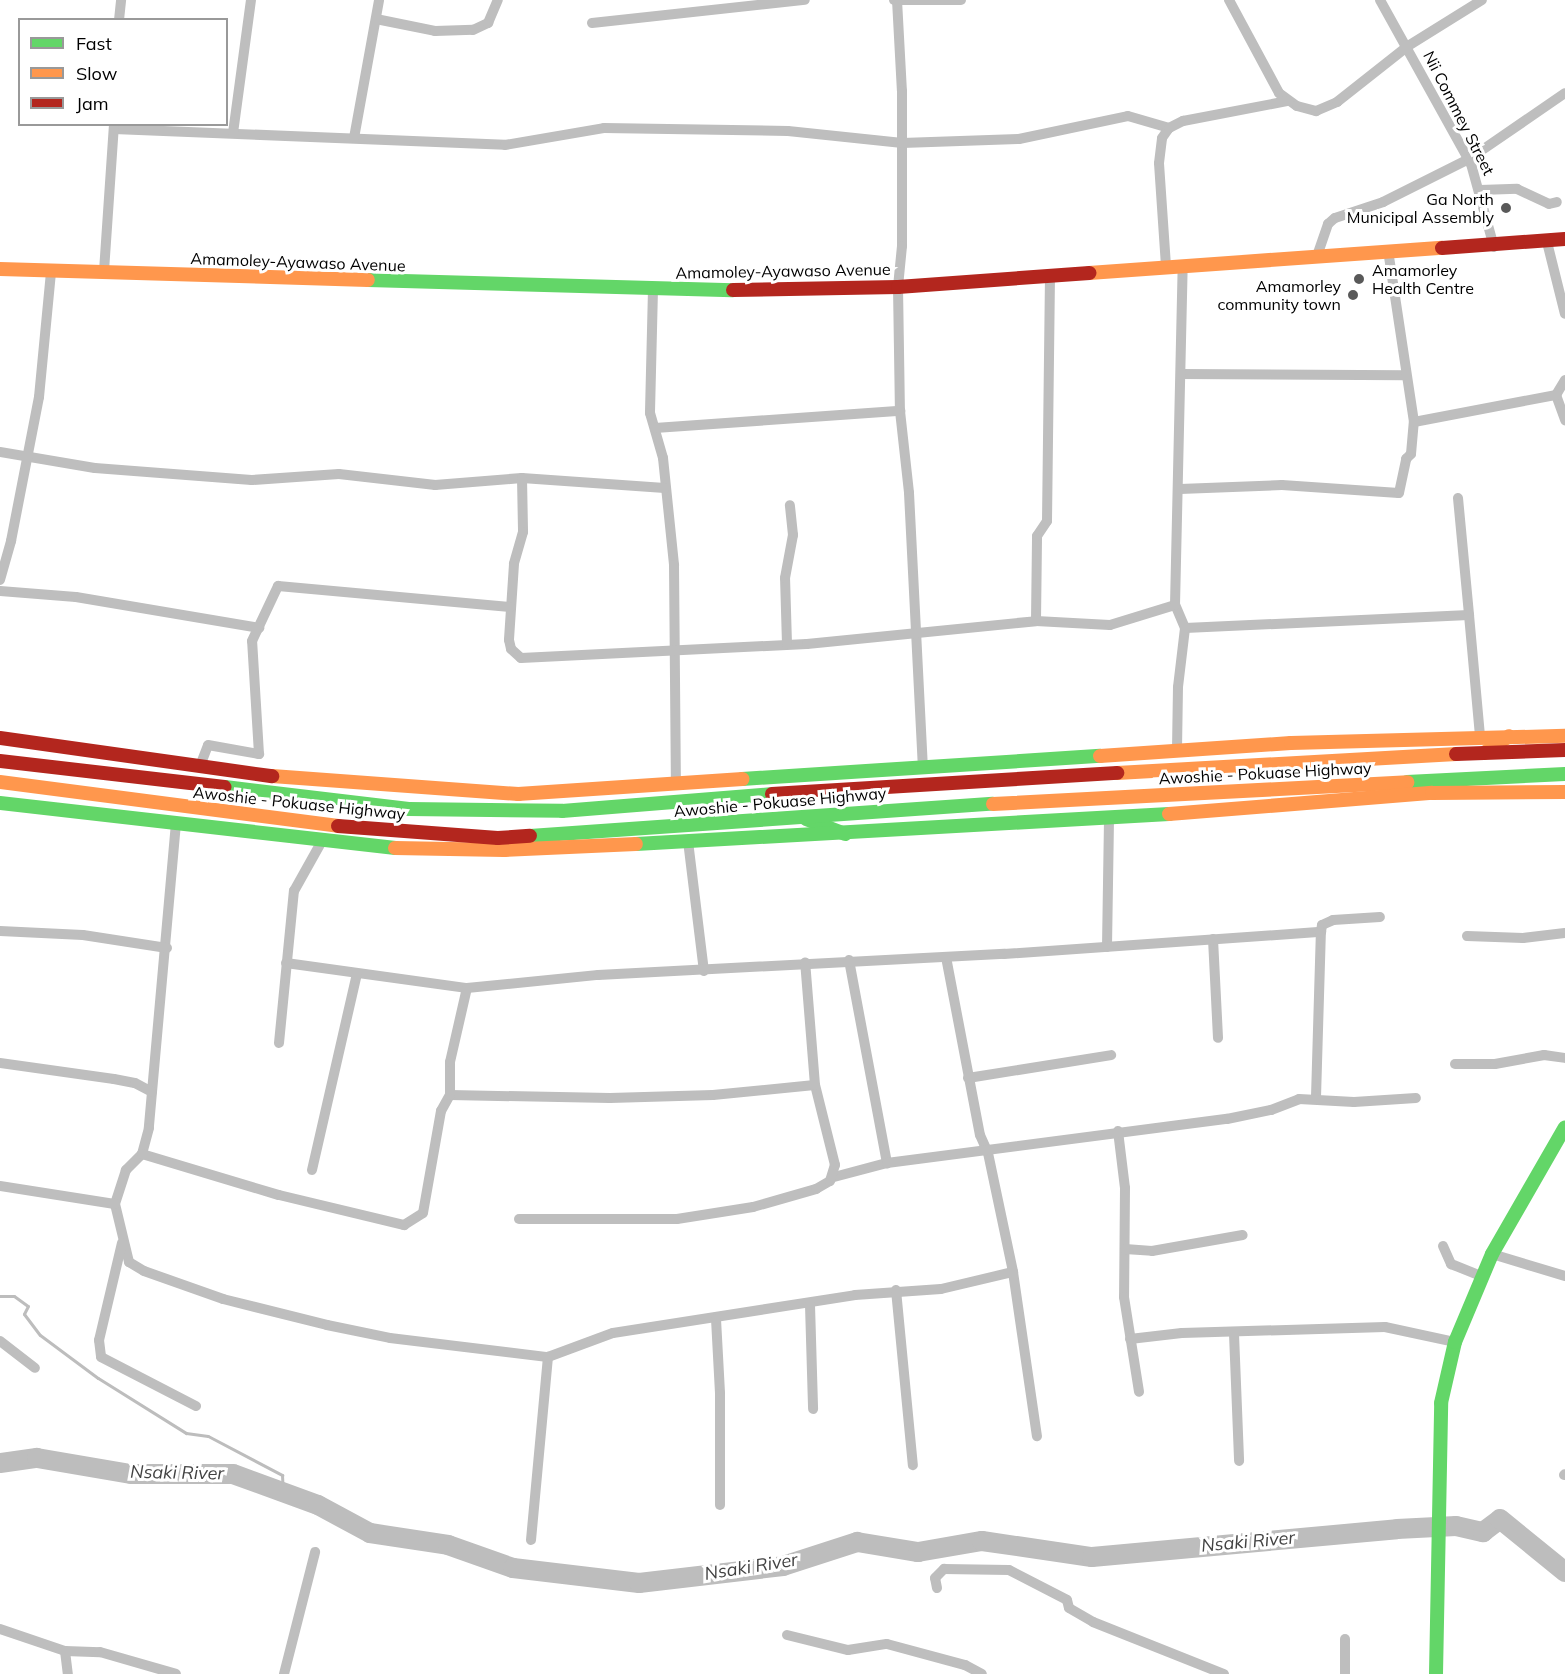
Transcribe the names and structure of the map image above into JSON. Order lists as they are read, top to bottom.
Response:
{
  "streets": {
    "street": ["Nii Commey Street", "Amamoley-Ayawaso Avenue", "Awoshie - Pokuase Highway"]
  },
  "crossings": [
    ["Nii Commey Street", "Amamoley-Ayawaso Avenue"]
  ],
  "water": ["Nsaki River"],
  "places": ["Ga North Municipal Assembly", "Amamorley Health Centre", "Amamorley community town"],
  "legend": ["Fast", "Slow", "Jam"]
}
